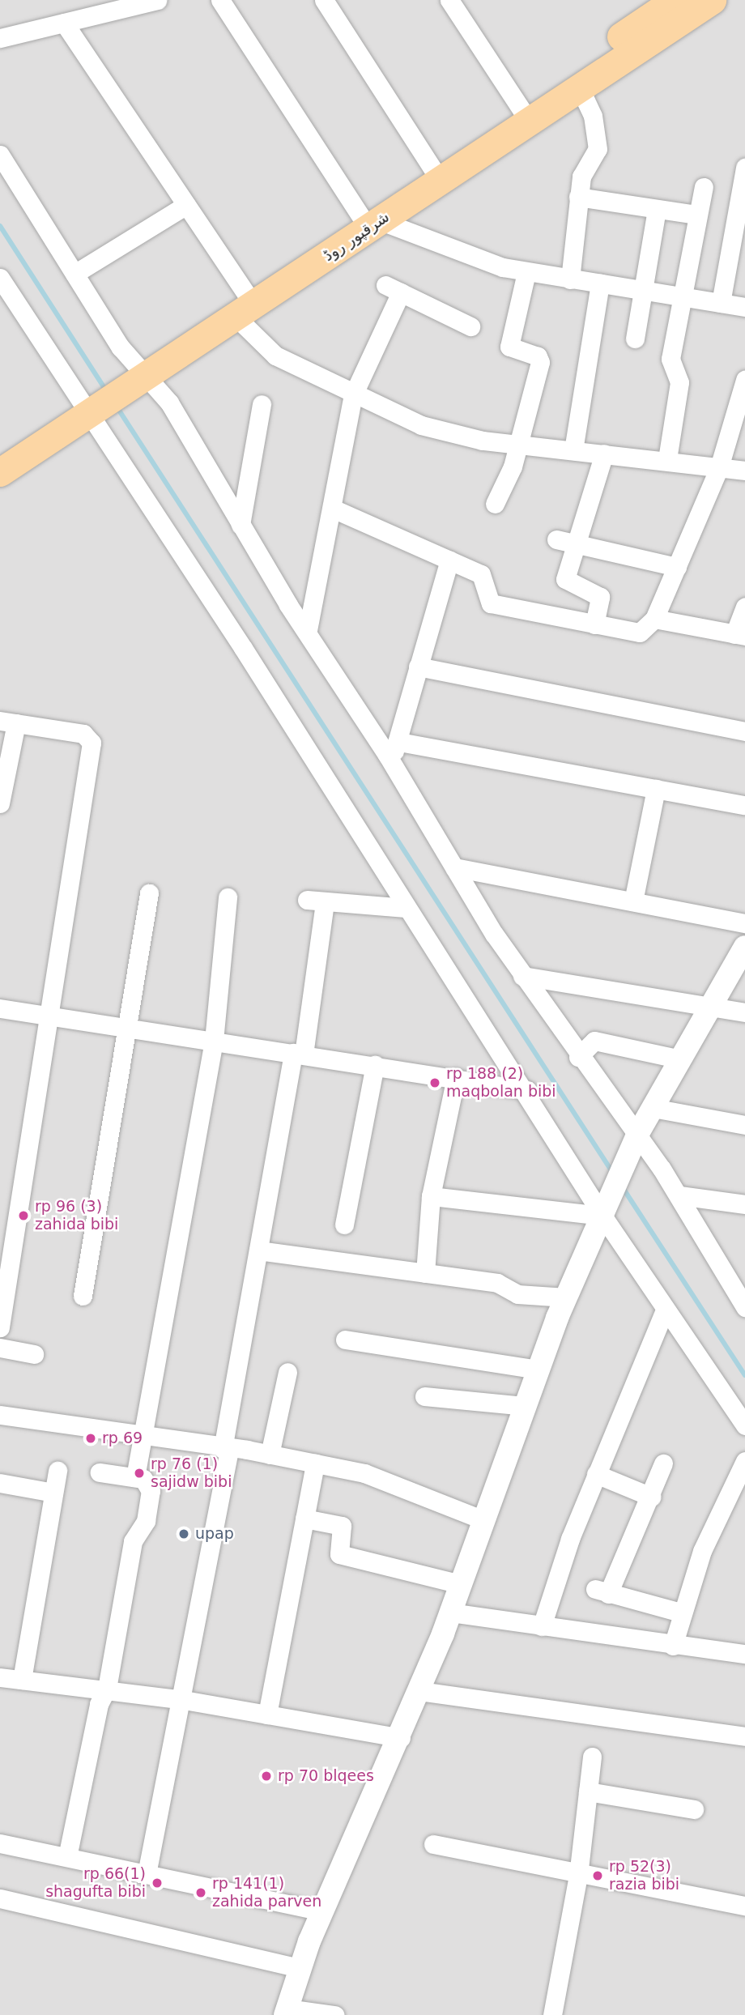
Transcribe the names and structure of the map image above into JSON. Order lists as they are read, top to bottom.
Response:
{
  "streets": {
    "main road": ["شرقپور روڈ"]
  },
  "places": [
    "rp 188 (2) maqbolan bibi",
    "rp 96 (3) zahida bibi",
    "rp 69",
    "rp 76 (1) sajidw bibi",
    "upap",
    "rp 70 blqees",
    "rp 52(3) razia bibi",
    "rp 66(1) shagufta bibi",
    "rp 141(1) zahida parven"
  ]
}
